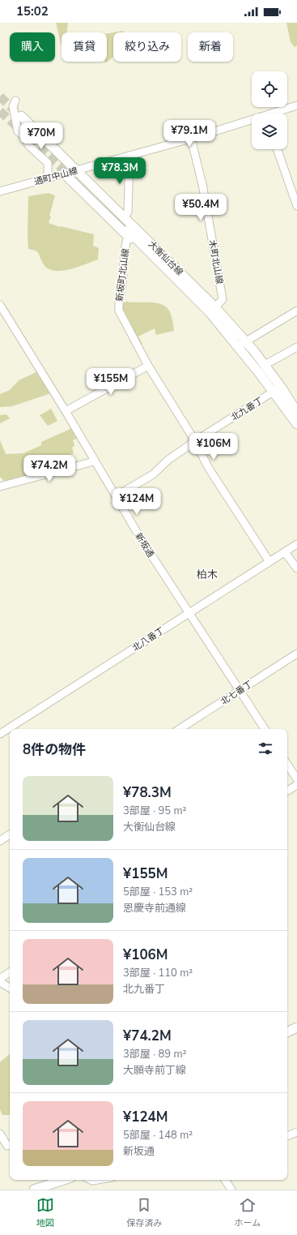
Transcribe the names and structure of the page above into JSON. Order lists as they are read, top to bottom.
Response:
{
  "streets": {
    "main road": ["大衡仙台線"],
    "street": [
      "通町中山線",
      "木町北山線",
      "新坂町北山線",
      "北九番丁",
      "新坂通",
      "北八番丁",
      "北七番丁"
    ]
  },
  "crossings": [
    ["通町中山線", "大衡仙台線"],
    ["通町中山線", "木町北山線"],
    ["大衡仙台線", "木町北山線"],
    ["大衡仙台線", "新坂町北山線"],
    ["大衡仙台線", "北九番丁"],
    ["新坂町北山線", "北九番丁"],
    ["新坂町北山線", "北八番丁"],
    ["北九番丁", "新坂通"],
    ["新坂通", "北八番丁"],
    ["新坂通", "北七番丁"]
  ],
  "districts": ["柏木"],
  "page": {
    "status": "15:02",
    "chip": [
      "購入",
      "賃貸",
      "絞り込み",
      "新着"
    ],
    "price": [
      "¥79.1M",
      "¥70M",
      "¥78.3M",
      "¥50.4M",
      "¥155M",
      "¥106M",
      "¥74.2M",
      "¥124M"
    ],
    "heading": "8件の物件",
    "list": [
      {
        "name": "¥78.3M",
        "note": "3部屋 · 95 m² · 大衡仙台線"
      },
      {
        "name": "¥155M",
        "note": "5部屋 · 153 m² · 恩慶寺前通線"
      },
      {
        "name": "¥106M",
        "note": "3部屋 · 110 m² · 北九番丁"
      },
      {
        "name": "¥74.2M",
        "note": "3部屋 · 89 m² · 大願寺前丁線"
      },
      {
        "name": "¥124M",
        "note": "5部屋 · 148 m² · 新坂通"
      }
    ],
    "tabs": ["地図", "保存済み", "ホーム"]
  }
}
